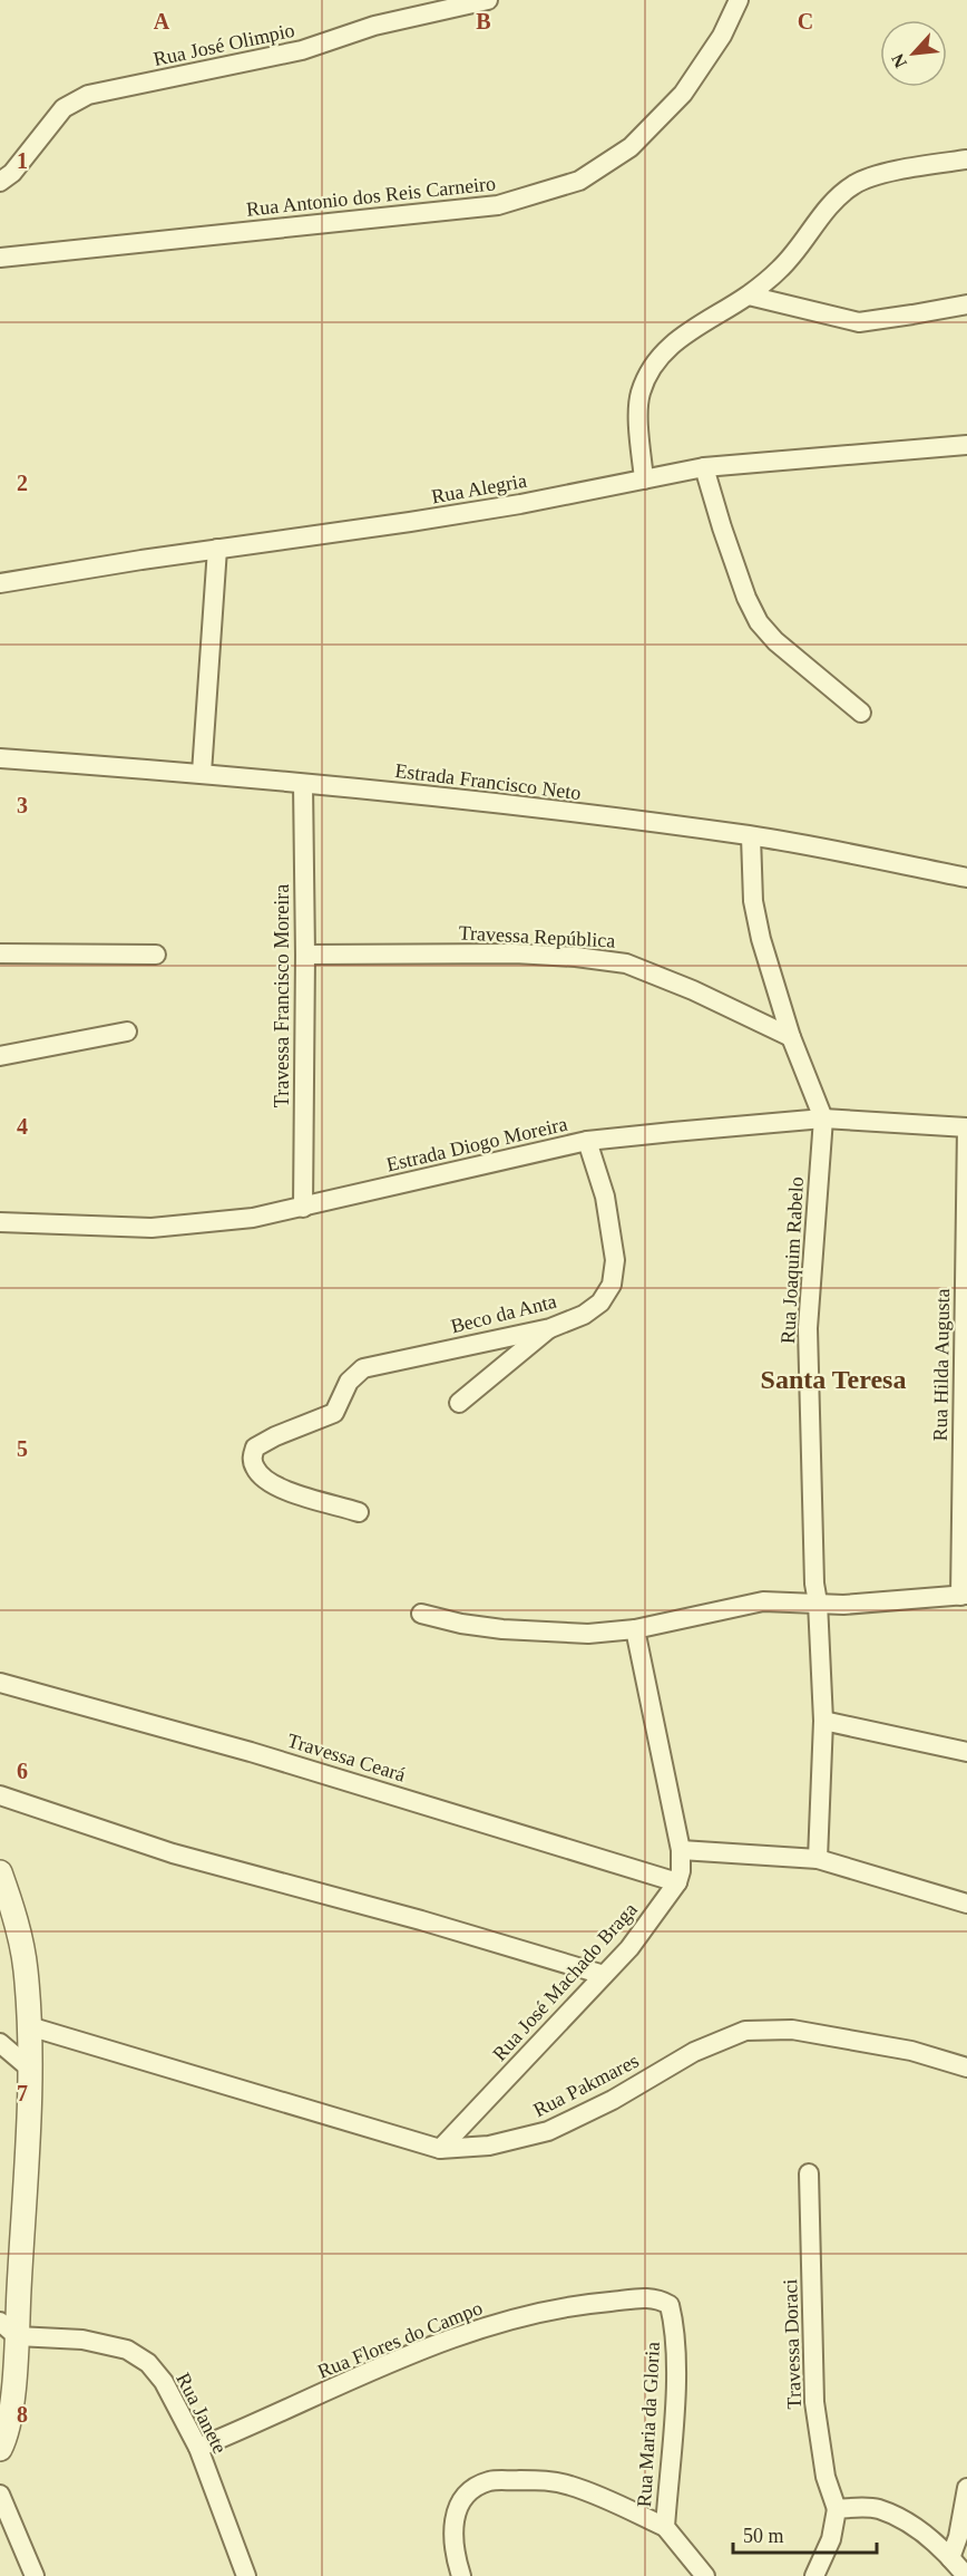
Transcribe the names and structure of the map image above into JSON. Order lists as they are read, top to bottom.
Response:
{
  "streets": {
    "street": [
      "Rua José Olimpio",
      "Rua Antonio dos Reis Carneiro",
      "Rua Alegria",
      "Estrada Francisco Neto",
      "Travessa República",
      "Travessa Francisco Moreira",
      "Estrada Diogo Moreira",
      "Rua Joaquim Rabelo",
      "Beco da Anta",
      "Rua Hilda Augusta",
      "Travessa Ceará",
      "Rua José Machado Braga",
      "Rua Pakmares",
      "Rua Flores do Campo",
      "Travessa Doraci",
      "Rua Janete",
      "Rua Maria da Gloria"
    ]
  },
  "crossings": [
    ["Estrada Francisco Neto", "Travessa Francisco Moreira"],
    ["Estrada Francisco Neto", "Rua Joaquim Rabelo"],
    ["Travessa República", "Travessa Francisco Moreira"],
    ["Travessa República", "Rua Joaquim Rabelo"],
    ["Travessa Francisco Moreira", "Estrada Diogo Moreira"],
    ["Estrada Diogo Moreira", "Rua Joaquim Rabelo"],
    ["Estrada Diogo Moreira", "Beco da Anta"],
    ["Estrada Diogo Moreira", "Rua Hilda Augusta"],
    ["Travessa Ceará", "Rua José Machado Braga"],
    ["Rua José Machado Braga", "Rua Pakmares"],
    ["Rua Flores do Campo", "Rua Janete"],
    ["Rua Flores do Campo", "Rua Maria da Gloria"]
  ],
  "districts": ["Santa Teresa"],
  "scale_bar": "50 m",
  "north": "bottom left",
  "grid": {
    "columns": ["A", "B", "C"],
    "rows": [
      "1",
      "2",
      "3",
      "4",
      "5",
      "6",
      "7",
      "8"
    ]
  }
}
